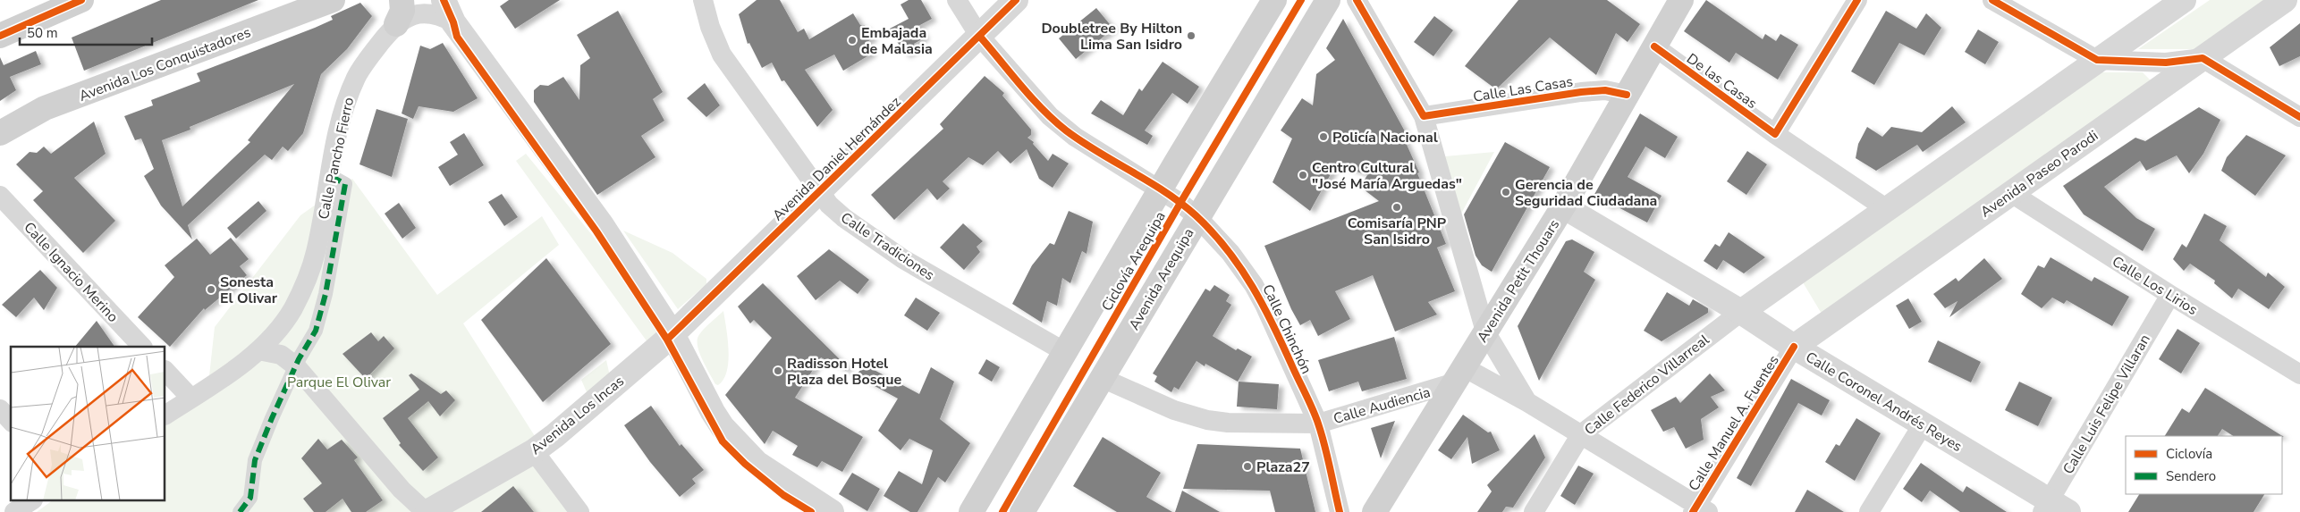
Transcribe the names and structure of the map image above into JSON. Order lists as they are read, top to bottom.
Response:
{
  "streets": {
    "main road": ["Avenida Los Conquistadores", "Avenida Arequipa", "Avenida Petit Thouars"],
    "street": [
      "De las Casas",
      "Calle Las Casas",
      "Calle Pancho Fierro",
      "Avenida Daniel Hernández",
      "Avenida Paseo Parodi",
      "Calle Tradiciones",
      "Calle Ignacio Merino",
      "Calle Los Lirios",
      "Calle Chinchón",
      "Calle Federico Villarreal",
      "Calle Coronel Andrés Reyes",
      "Calle Luis Felipe Villaran",
      "Calle Audiencia",
      "Avenida Los Incas",
      "Calle Manuel A. Fuentes"
    ],
    "cycle path": ["Ciclovía Arequipa"]
  },
  "crossings": [
    ["De las Casas", "Avenida Petit Thouars"],
    ["Calle Las Casas", "Avenida Petit Thouars"],
    ["Avenida Daniel Hernández", "Calle Tradiciones"],
    ["Avenida Daniel Hernández", "Calle Chinchón"],
    ["Avenida Daniel Hernández", "Avenida Los Incas"],
    ["Avenida Paseo Parodi", "Calle Los Lirios"],
    ["Avenida Paseo Parodi", "Calle Coronel Andrés Reyes"],
    ["Avenida Paseo Parodi", "Calle Manuel A. Fuentes"],
    ["Avenida Arequipa", "Calle Chinchón"],
    ["Avenida Arequipa", "Calle Audiencia"],
    ["Avenida Petit Thouars", "Calle Coronel Andrés Reyes"],
    ["Avenida Petit Thouars", "Calle Audiencia"],
    ["Calle Los Lirios", "Calle Luis Felipe Villaran"],
    ["Calle Chinchón", "Calle Audiencia"],
    ["Calle Federico Villarreal", "Calle Coronel Andrés Reyes"],
    ["Calle Coronel Andrés Reyes", "Calle Luis Felipe Villaran"],
    ["Calle Coronel Andrés Reyes", "Calle Manuel A. Fuentes"]
  ],
  "parks": ["Parque El Olivar"],
  "places": [
    "Doubletree By Hilton Lima San Isidro",
    "Embajada de Malasia",
    "Policía Nacional",
    "Centro Cultural \"José María Arguedas\"",
    "Gerencia de Seguridad Ciudadana",
    "Comisaría PNP San Isidro",
    "Sonesta El Olivar",
    "Radisson Hotel Plaza del Bosque",
    "Plaza27"
  ],
  "legend": ["Ciclovía", "Sendero"],
  "scale_bar": "50 m"
}
